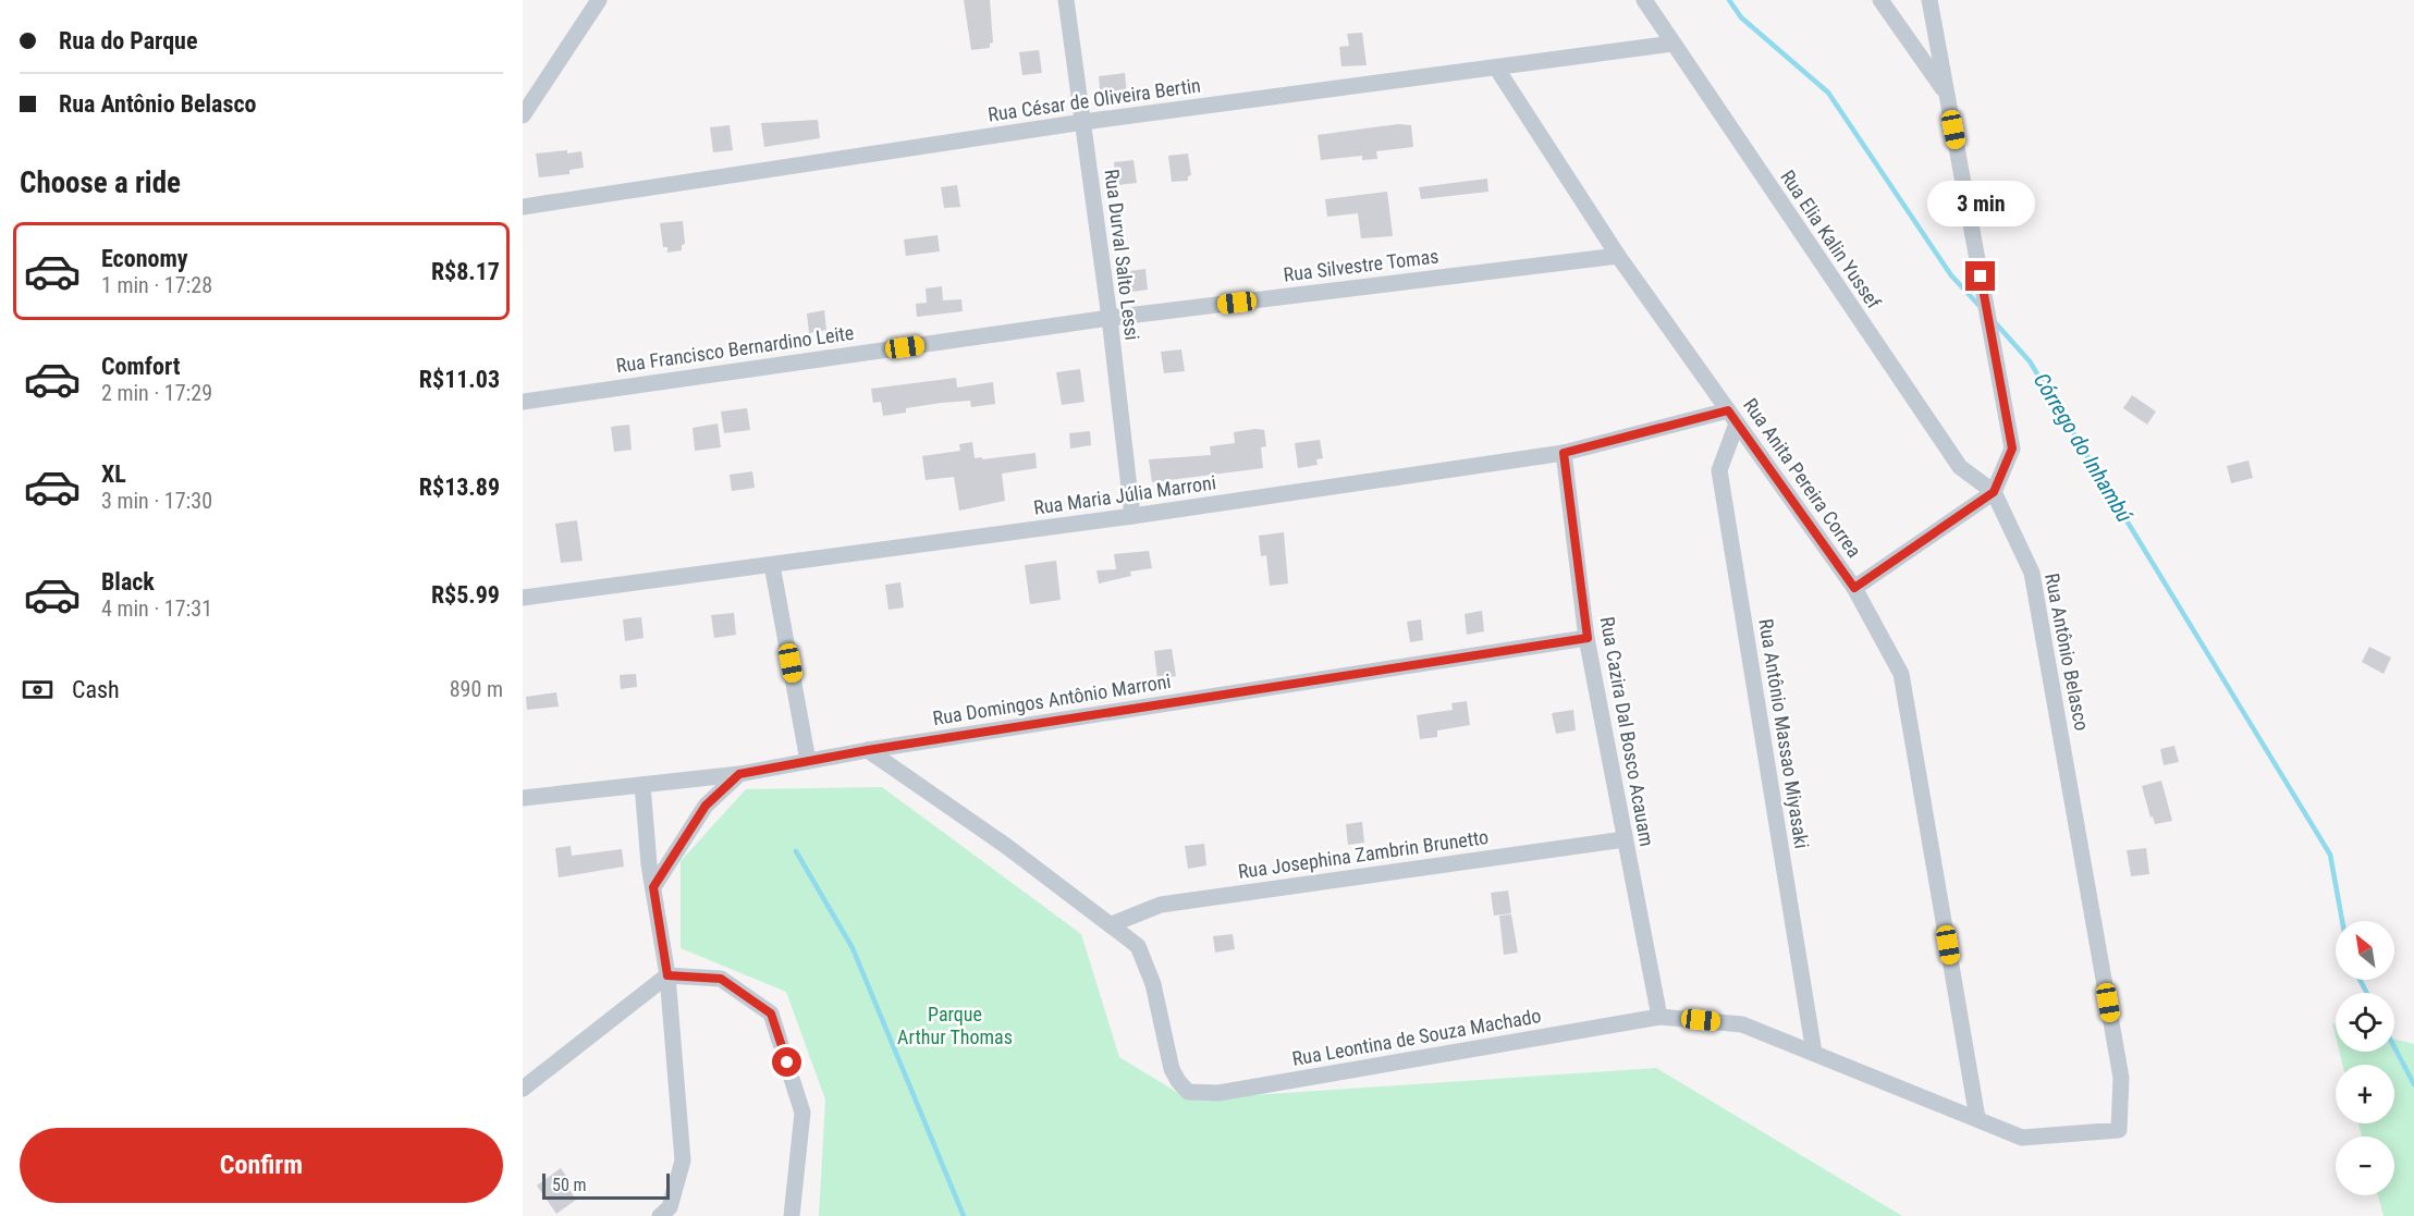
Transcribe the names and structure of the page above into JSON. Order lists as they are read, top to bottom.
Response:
{
  "streets": {
    "street": [
      "Rua César de Oliveira Bertin",
      "Rua Elia Kalin Yussef",
      "Rua Durval Salto Lessi",
      "Rua Silvestre Tomas",
      "Rua Francisco Bernardino Leite",
      "Rua Anita Pereira Correa",
      "Rua Maria Júlia Marroni",
      "Rua Antônio Belasco",
      "Rua Domingos Antônio Marroni",
      "Rua Cazira Dal Bosco Acauam",
      "Rua Antônio Massao Miyasaki",
      "Rua Josephina Zambrin Brunetto",
      "Rua Leontina de Souza Machado"
    ]
  },
  "crossings": [
    ["Rua César de Oliveira Bertin", "Rua Elia Kalin Yussef"],
    ["Rua César de Oliveira Bertin", "Rua Durval Salto Lessi"],
    ["Rua César de Oliveira Bertin", "Rua Anita Pereira Correa"],
    ["Rua Elia Kalin Yussef", "Rua Antônio Belasco"],
    ["Rua Durval Salto Lessi", "Rua Silvestre Tomas"],
    ["Rua Durval Salto Lessi", "Rua Francisco Bernardino Leite"],
    ["Rua Durval Salto Lessi", "Rua Maria Júlia Marroni"],
    ["Rua Silvestre Tomas", "Rua Francisco Bernardino Leite"],
    ["Rua Silvestre Tomas", "Rua Anita Pereira Correa"],
    ["Rua Anita Pereira Correa", "Rua Maria Júlia Marroni"],
    ["Rua Anita Pereira Correa", "Rua Antônio Massao Miyasaki"],
    ["Rua Anita Pereira Correa", "Rua Leontina de Souza Machado"],
    ["Rua Maria Júlia Marroni", "Rua Cazira Dal Bosco Acauam"],
    ["Rua Maria Júlia Marroni", "Rua Antônio Massao Miyasaki"],
    ["Rua Antônio Belasco", "Rua Leontina de Souza Machado"],
    ["Rua Domingos Antônio Marroni", "Rua Cazira Dal Bosco Acauam"],
    ["Rua Domingos Antônio Marroni", "Rua Leontina de Souza Machado"],
    ["Rua Cazira Dal Bosco Acauam", "Rua Josephina Zambrin Brunetto"],
    ["Rua Cazira Dal Bosco Acauam", "Rua Leontina de Souza Machado"],
    ["Rua Antônio Massao Miyasaki", "Rua Leontina de Souza Machado"],
    ["Rua Josephina Zambrin Brunetto", "Rua Leontina de Souza Machado"]
  ],
  "water": ["Córrego do Inhambú"],
  "parks": ["Parque Arthur Thomas"],
  "scale_bar": "50 m",
  "north": "top left",
  "page": {
    "banner": ["Rua do Parque", "Rua Antônio Belasco"],
    "heading": "Choose a ride",
    "bubble": "3 min",
    "list": [
      {
        "name": "Economy",
        "note": "1 min · 17:28",
        "value": "R$8.17"
      },
      {
        "name": "Comfort",
        "note": "2 min · 17:29",
        "value": "R$11.03"
      },
      {
        "name": "XL",
        "note": "3 min · 17:30",
        "value": "R$13.89"
      },
      {
        "name": "Black",
        "note": "4 min · 17:31",
        "value": "R$5.99"
      }
    ],
    "pay": ["Cash", "890 m"],
    "map_buttons": ["+", "−"],
    "buttons": "Confirm",
    "scale": "50 m"
  }
}
